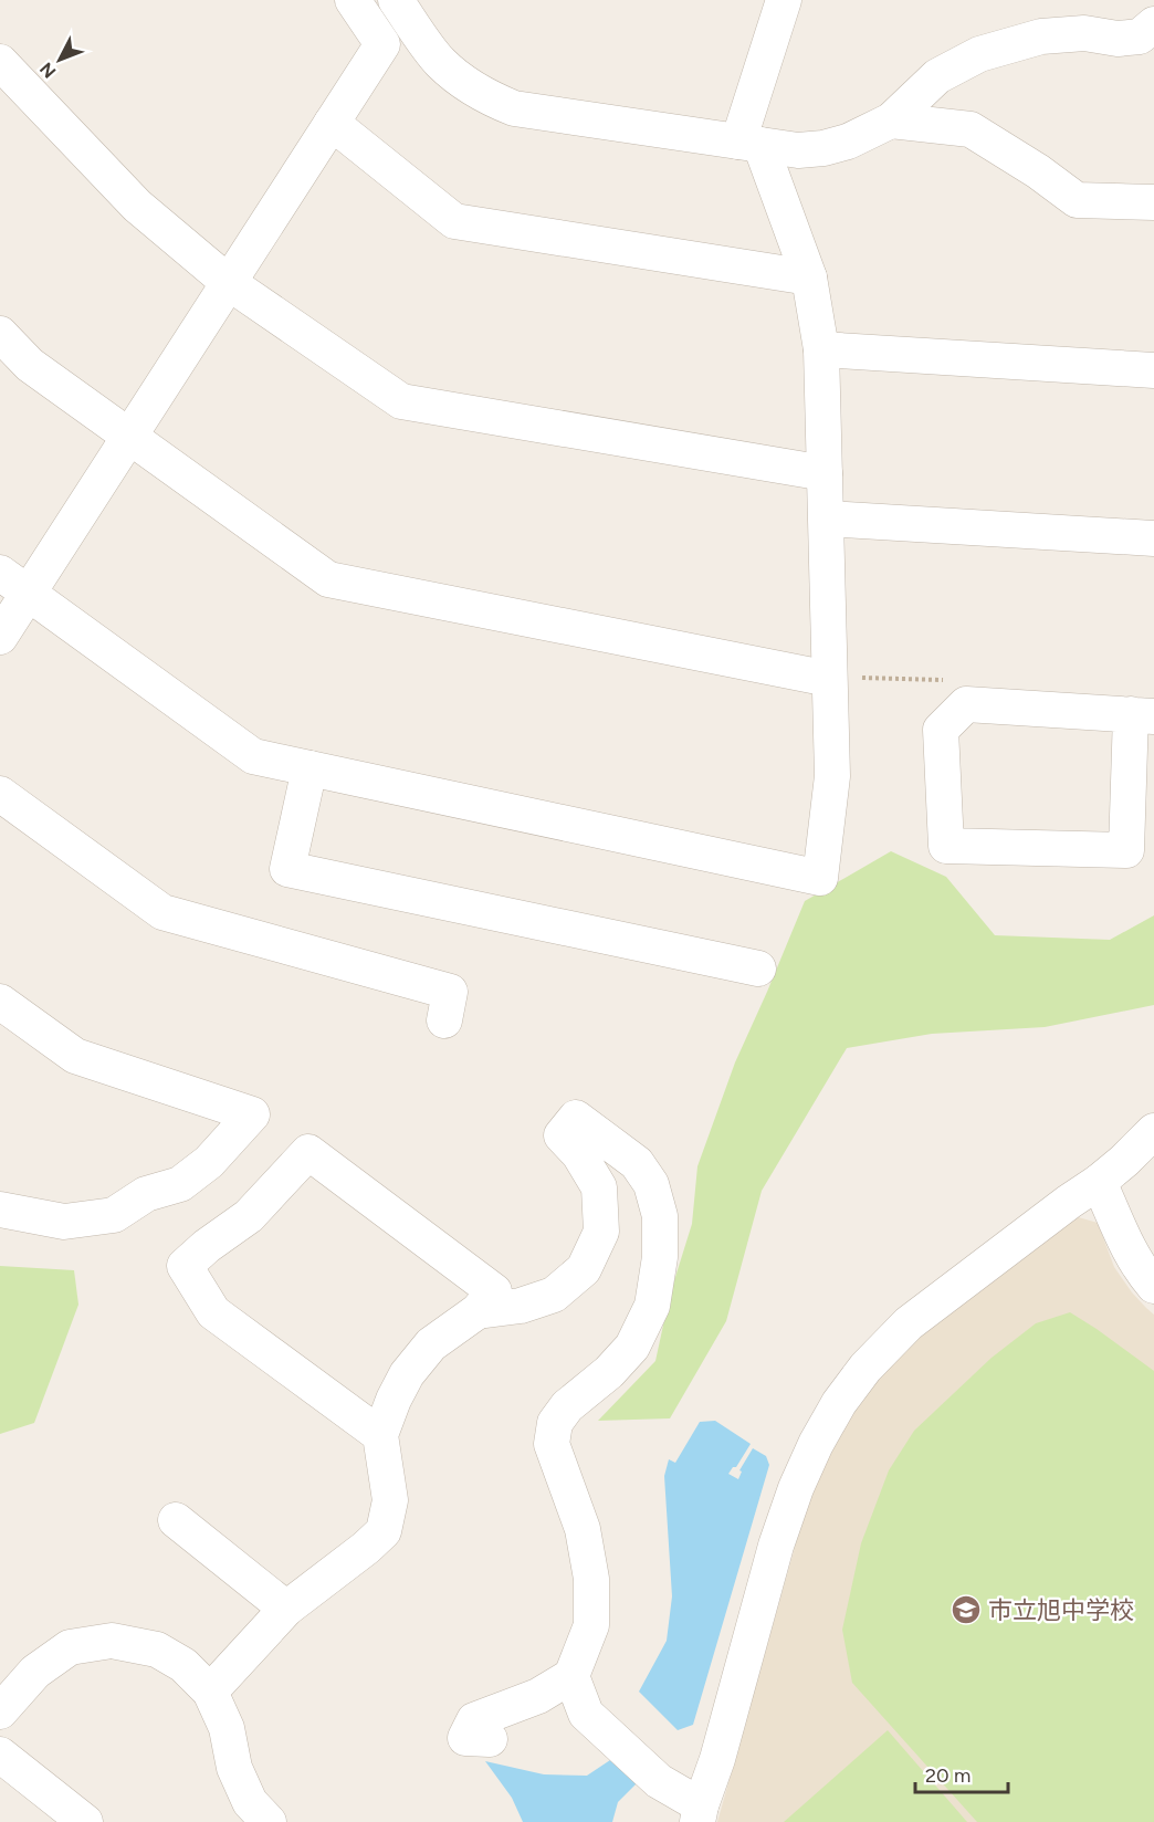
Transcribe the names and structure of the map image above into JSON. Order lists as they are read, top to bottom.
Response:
{
  "places": {
    "school or university": ["市立旭中学校"]
  },
  "scale_bar": "20 m",
  "north": "bottom left"
}
